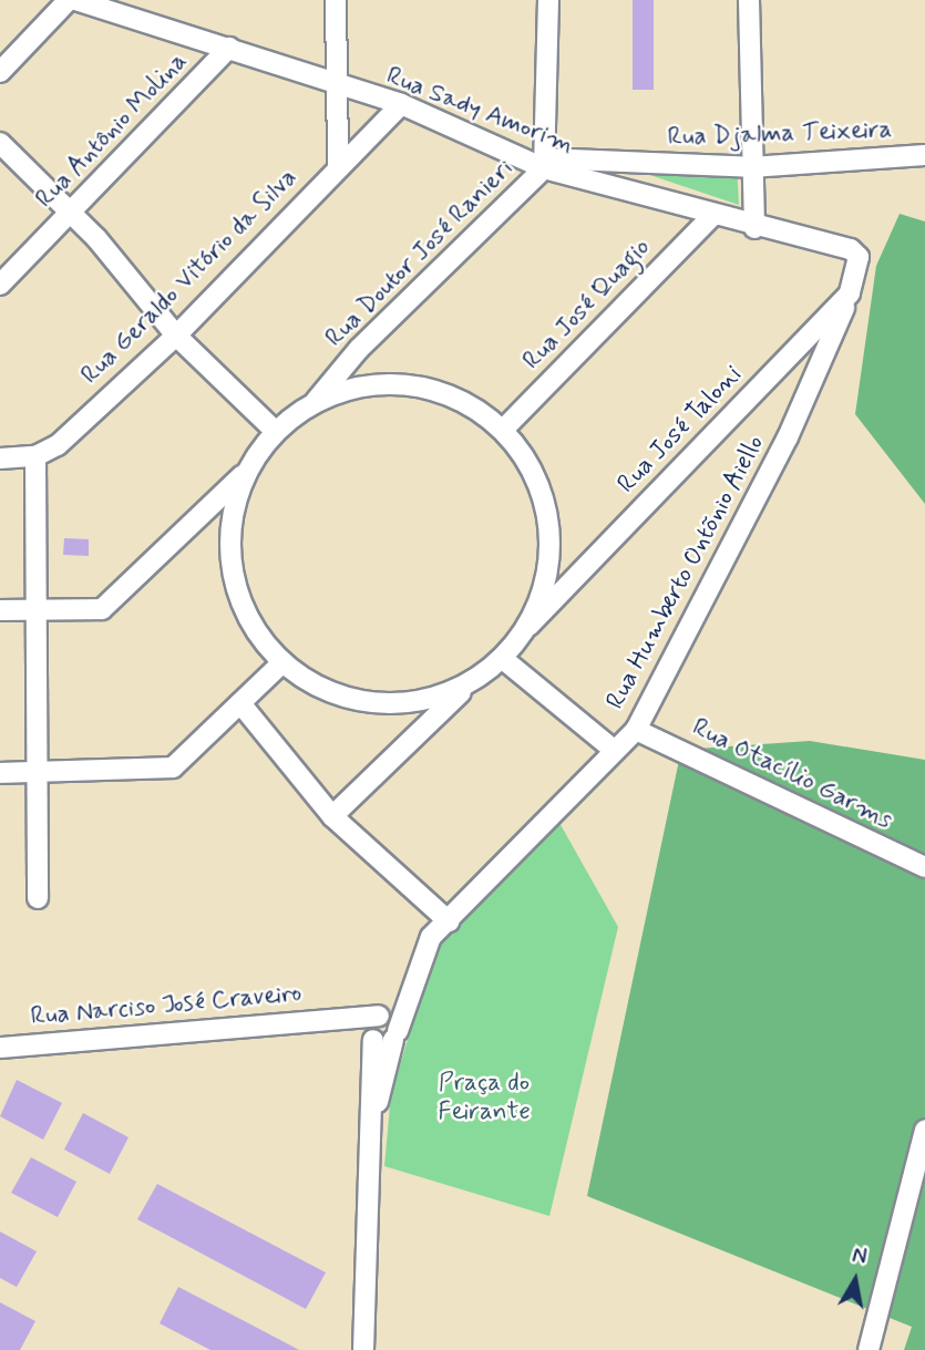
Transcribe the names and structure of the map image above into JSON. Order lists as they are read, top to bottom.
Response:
{
  "streets": {
    "street": [
      "Rua Sady Amorim",
      "Rua Antônio Molina",
      "Rua Djalma Teixeira",
      "Rua Doutor José Ranieri",
      "Rua Geraldo Vitório da Silva",
      "Rua José Quagio",
      "Rua José Taloni",
      "Rua Humberto Ontõnio Aiello",
      "Rua Otacílio Garms",
      "Rua Narciso José Craveiro"
    ]
  },
  "crossings": [
    ["Rua Sady Amorim", "Rua Antônio Molina"],
    ["Rua Sady Amorim", "Rua Djalma Teixeira"],
    ["Rua Sady Amorim", "Rua Doutor José Ranieri"],
    ["Rua Sady Amorim", "Rua Geraldo Vitório da Silva"],
    ["Rua Sady Amorim", "Rua José Quagio"],
    ["Rua Sady Amorim", "Rua José Taloni"],
    ["Rua Djalma Teixeira", "Rua Doutor José Ranieri"],
    ["Rua José Taloni", "Rua Humberto Ontõnio Aiello"],
    ["Rua Humberto Ontõnio Aiello", "Rua Otacílio Garms"],
    ["Rua Humberto Ontõnio Aiello", "Rua Narciso José Craveiro"]
  ],
  "parks": ["Praça do Feirante"],
  "north": "top"
}
